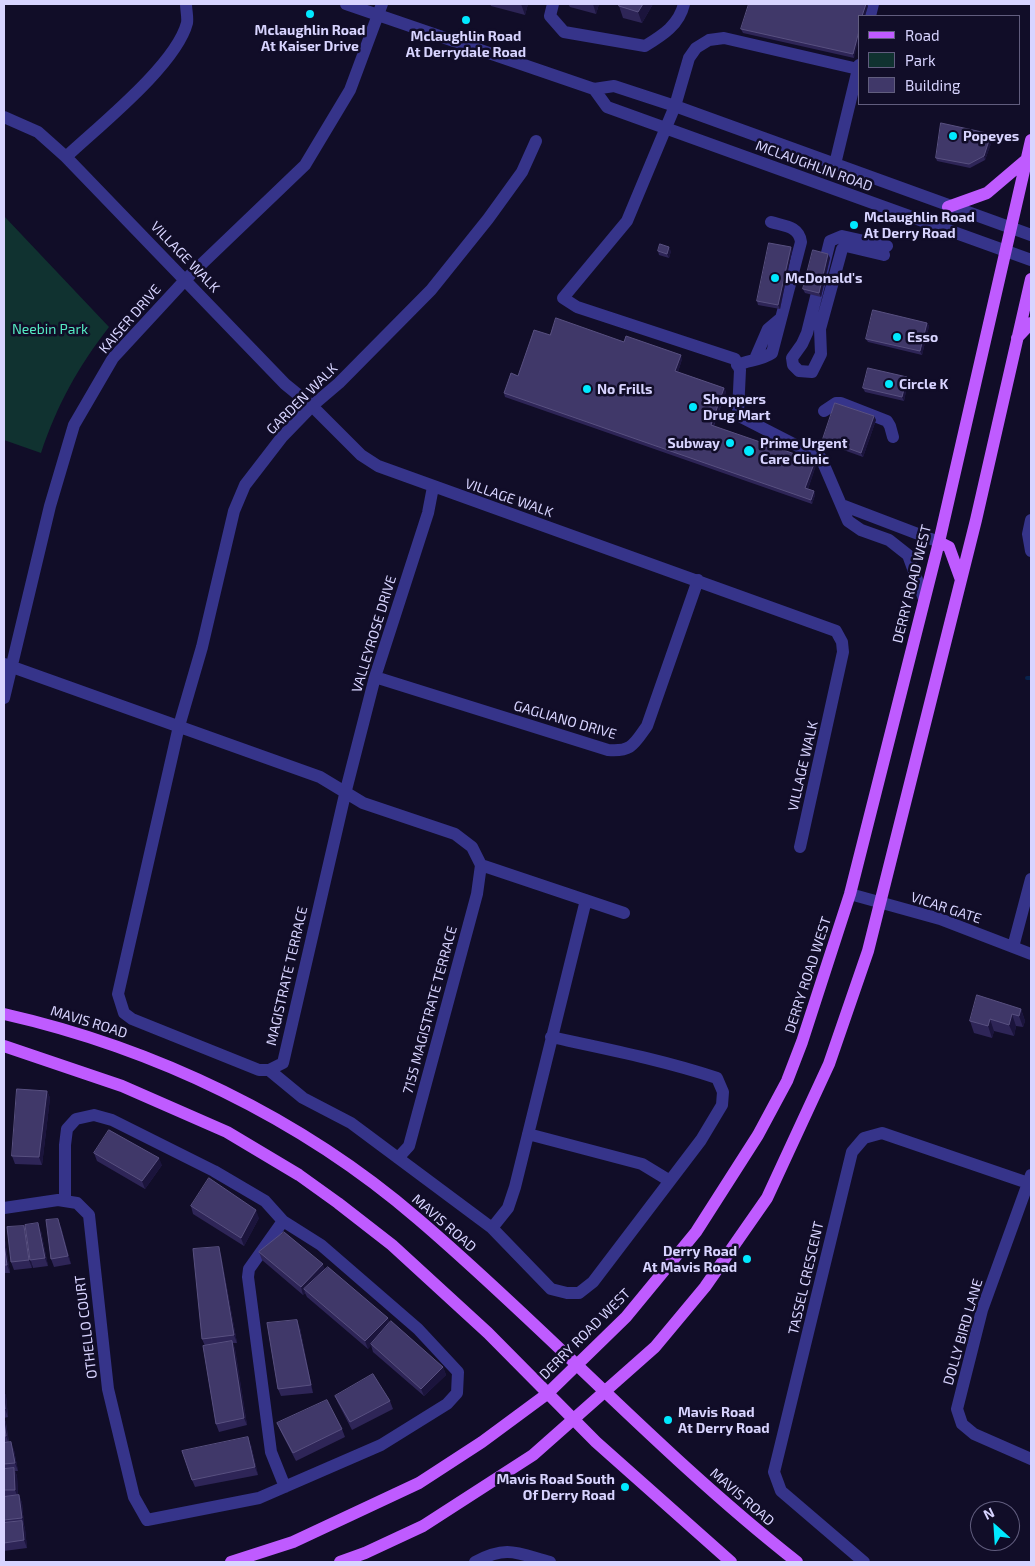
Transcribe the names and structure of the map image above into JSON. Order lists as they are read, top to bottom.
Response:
{
  "streets": {
    "main road": ["DERRY ROAD WEST", "MAVIS ROAD"],
    "street": [
      "MCLAUGHLIN ROAD",
      "VILLAGE WALK",
      "KAISER DRIVE",
      "GARDEN WALK",
      "VALLEYROSE DRIVE",
      "GAGLIANO DRIVE",
      "VICAR GATE",
      "MAGISTRATE TERRACE",
      "7155 MAGISTRATE TERRACE",
      "TASSEL CRESCENT",
      "OTHELLO COURT",
      "DOLLY BIRD LANE"
    ]
  },
  "crossings": [
    ["MCLAUGHLIN ROAD", "KAISER DRIVE"],
    ["MCLAUGHLIN ROAD", "DERRY ROAD WEST"],
    ["VILLAGE WALK", "KAISER DRIVE"],
    ["VILLAGE WALK", "GARDEN WALK"],
    ["VILLAGE WALK", "VALLEYROSE DRIVE"],
    ["VILLAGE WALK", "GAGLIANO DRIVE"],
    ["DERRY ROAD WEST", "VICAR GATE"],
    ["DERRY ROAD WEST", "MAVIS ROAD"],
    ["VALLEYROSE DRIVE", "GAGLIANO DRIVE"],
    ["VALLEYROSE DRIVE", "MAGISTRATE TERRACE"],
    ["TASSEL CRESCENT", "DOLLY BIRD LANE"]
  ],
  "parks": ["Neebin Park"],
  "places": [
    "Mclaughlin Road At Kaiser Drive",
    "Mclaughlin Road At Derrydale Road",
    "Popeyes",
    "Mclaughlin Road At Derry Road",
    "McDonald's",
    "Esso",
    "Circle K",
    "No Frills",
    "Shoppers Drug Mart",
    "Subway",
    "Prime Urgent Care Clinic",
    "Derry Road At Mavis Road",
    "Mavis Road At Derry Road",
    "Mavis Road South Of Derry Road"
  ],
  "legend": ["Road", "Park", "Building"],
  "north": "top left"
}
